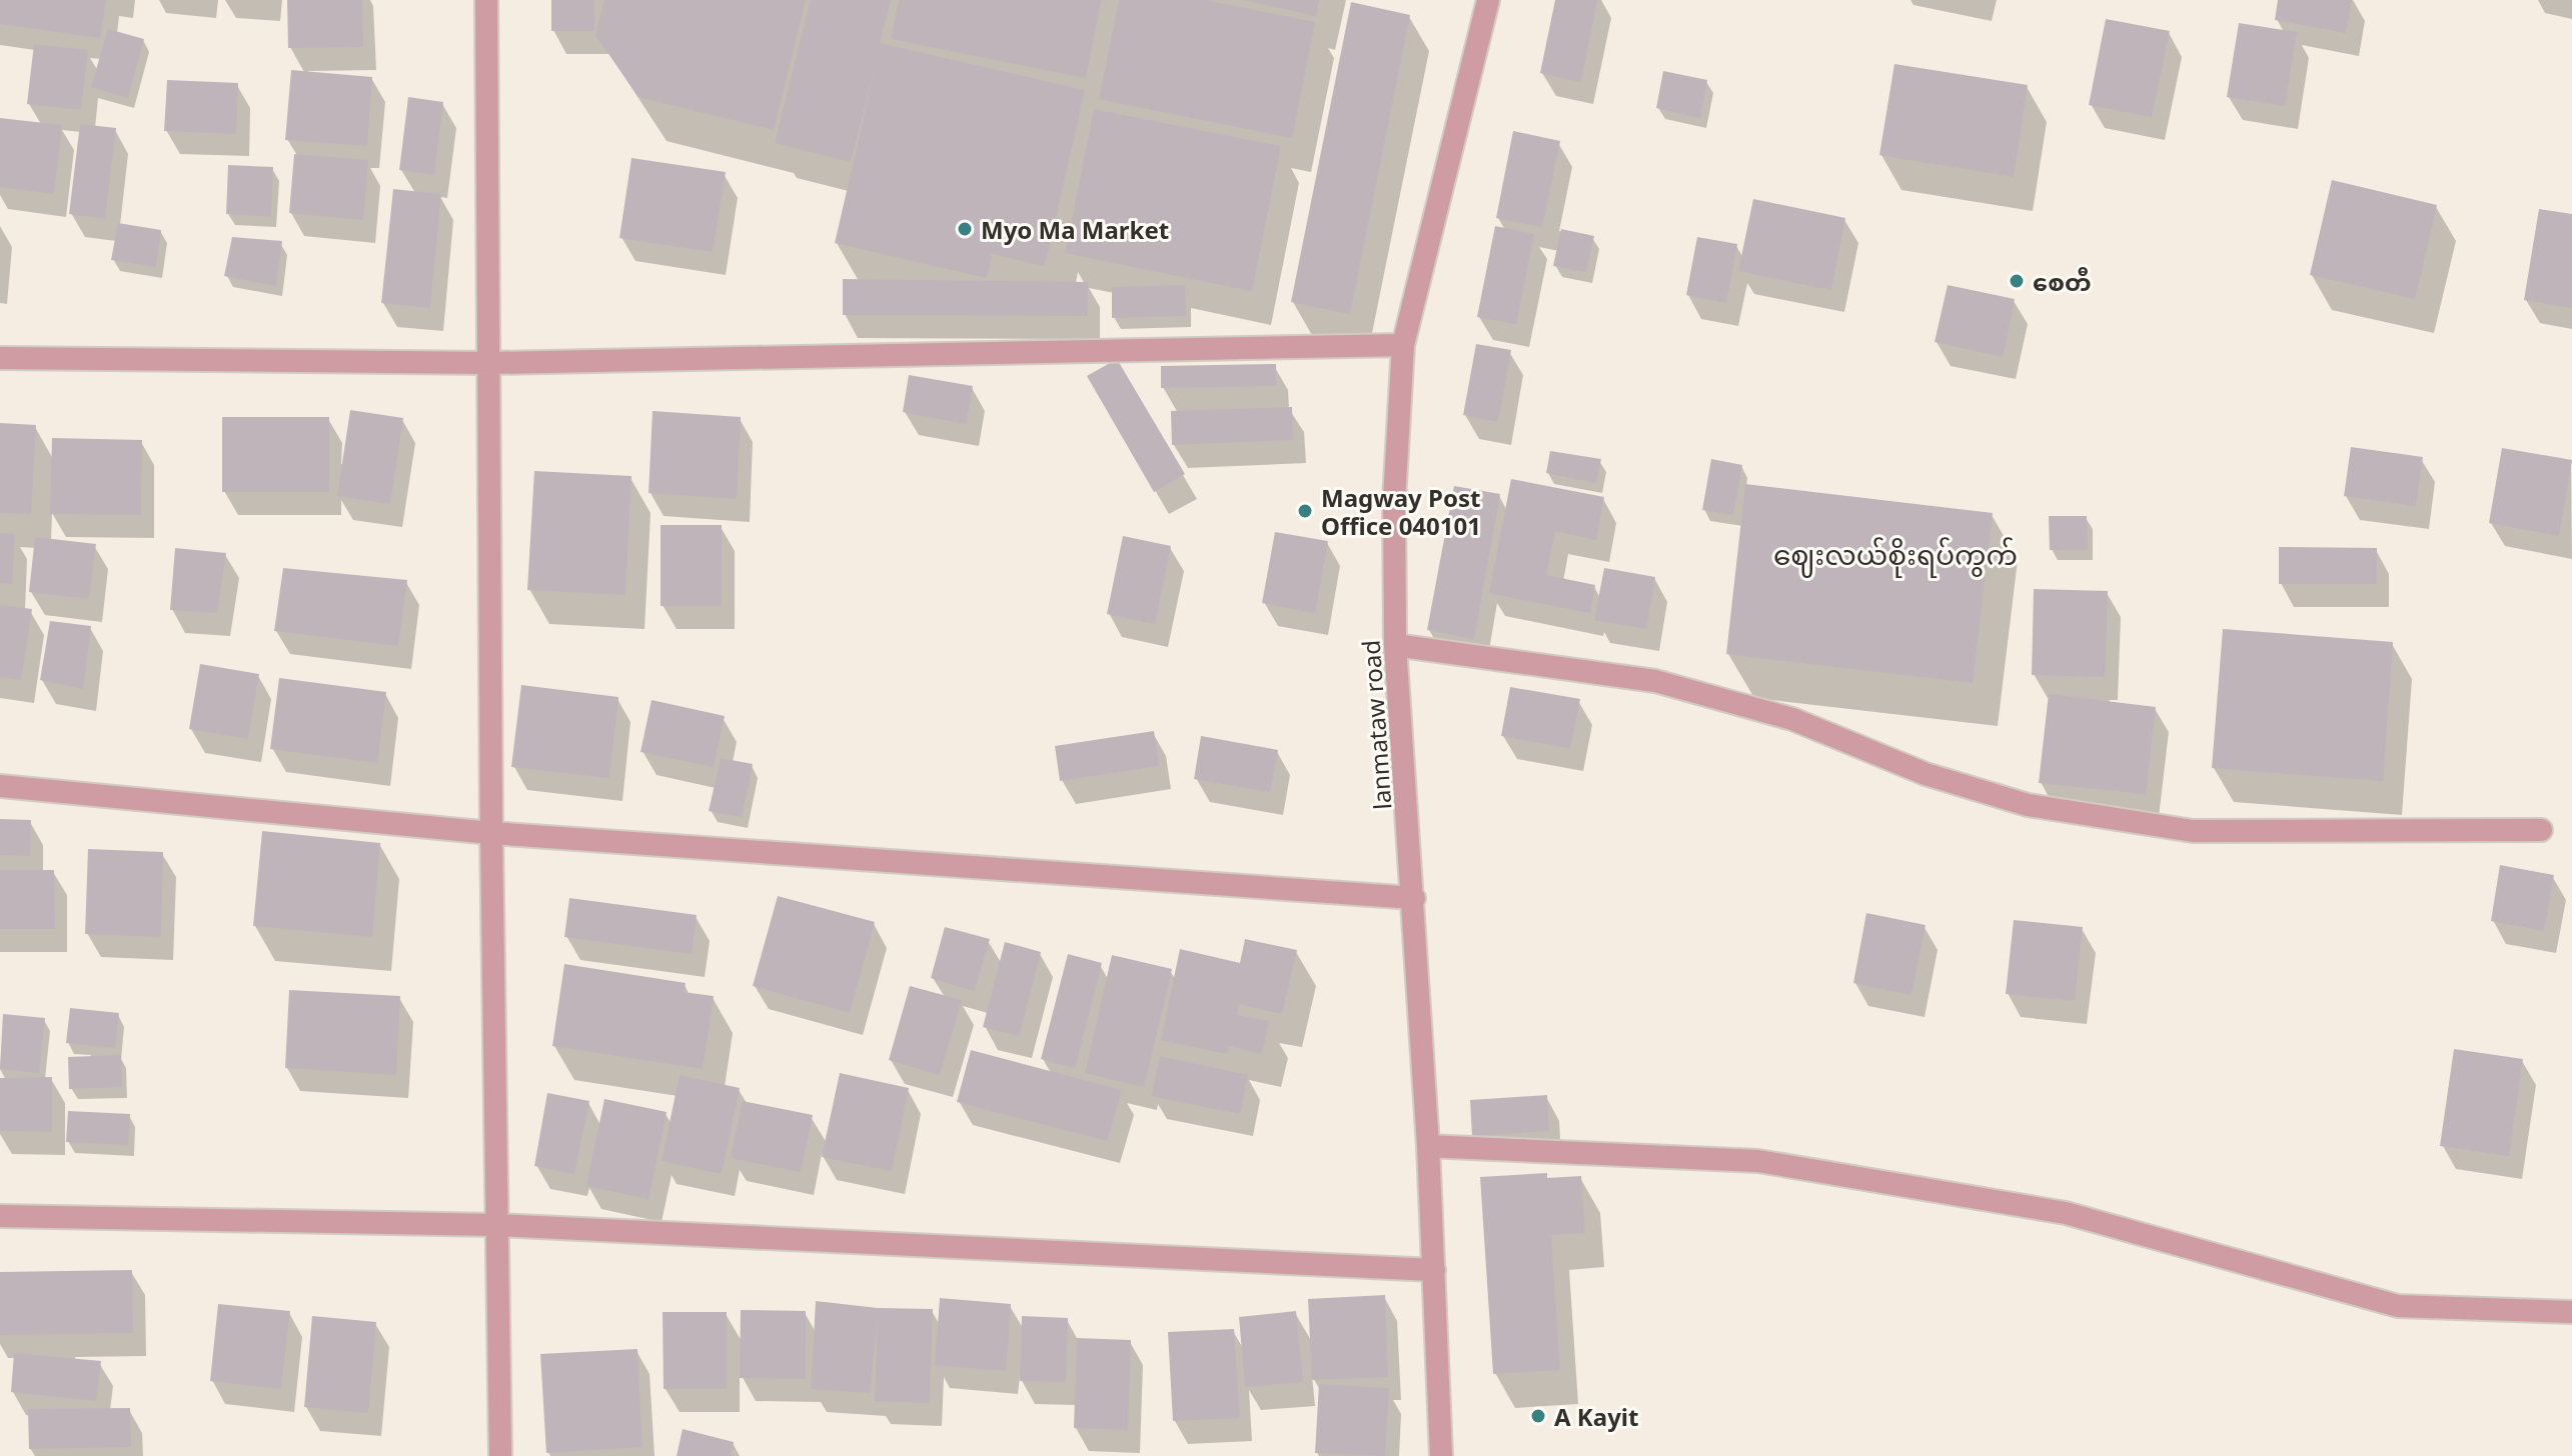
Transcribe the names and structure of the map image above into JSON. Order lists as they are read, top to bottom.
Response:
{
  "streets": {
    "street": ["lanmataw road"]
  },
  "districts": ["ဈေးလယ်စိုးရပ်ကွက်"],
  "places": [
    "Myo Ma Market",
    "စေတီ",
    "Magway Post Office 040101",
    "A Kayit"
  ]
}
